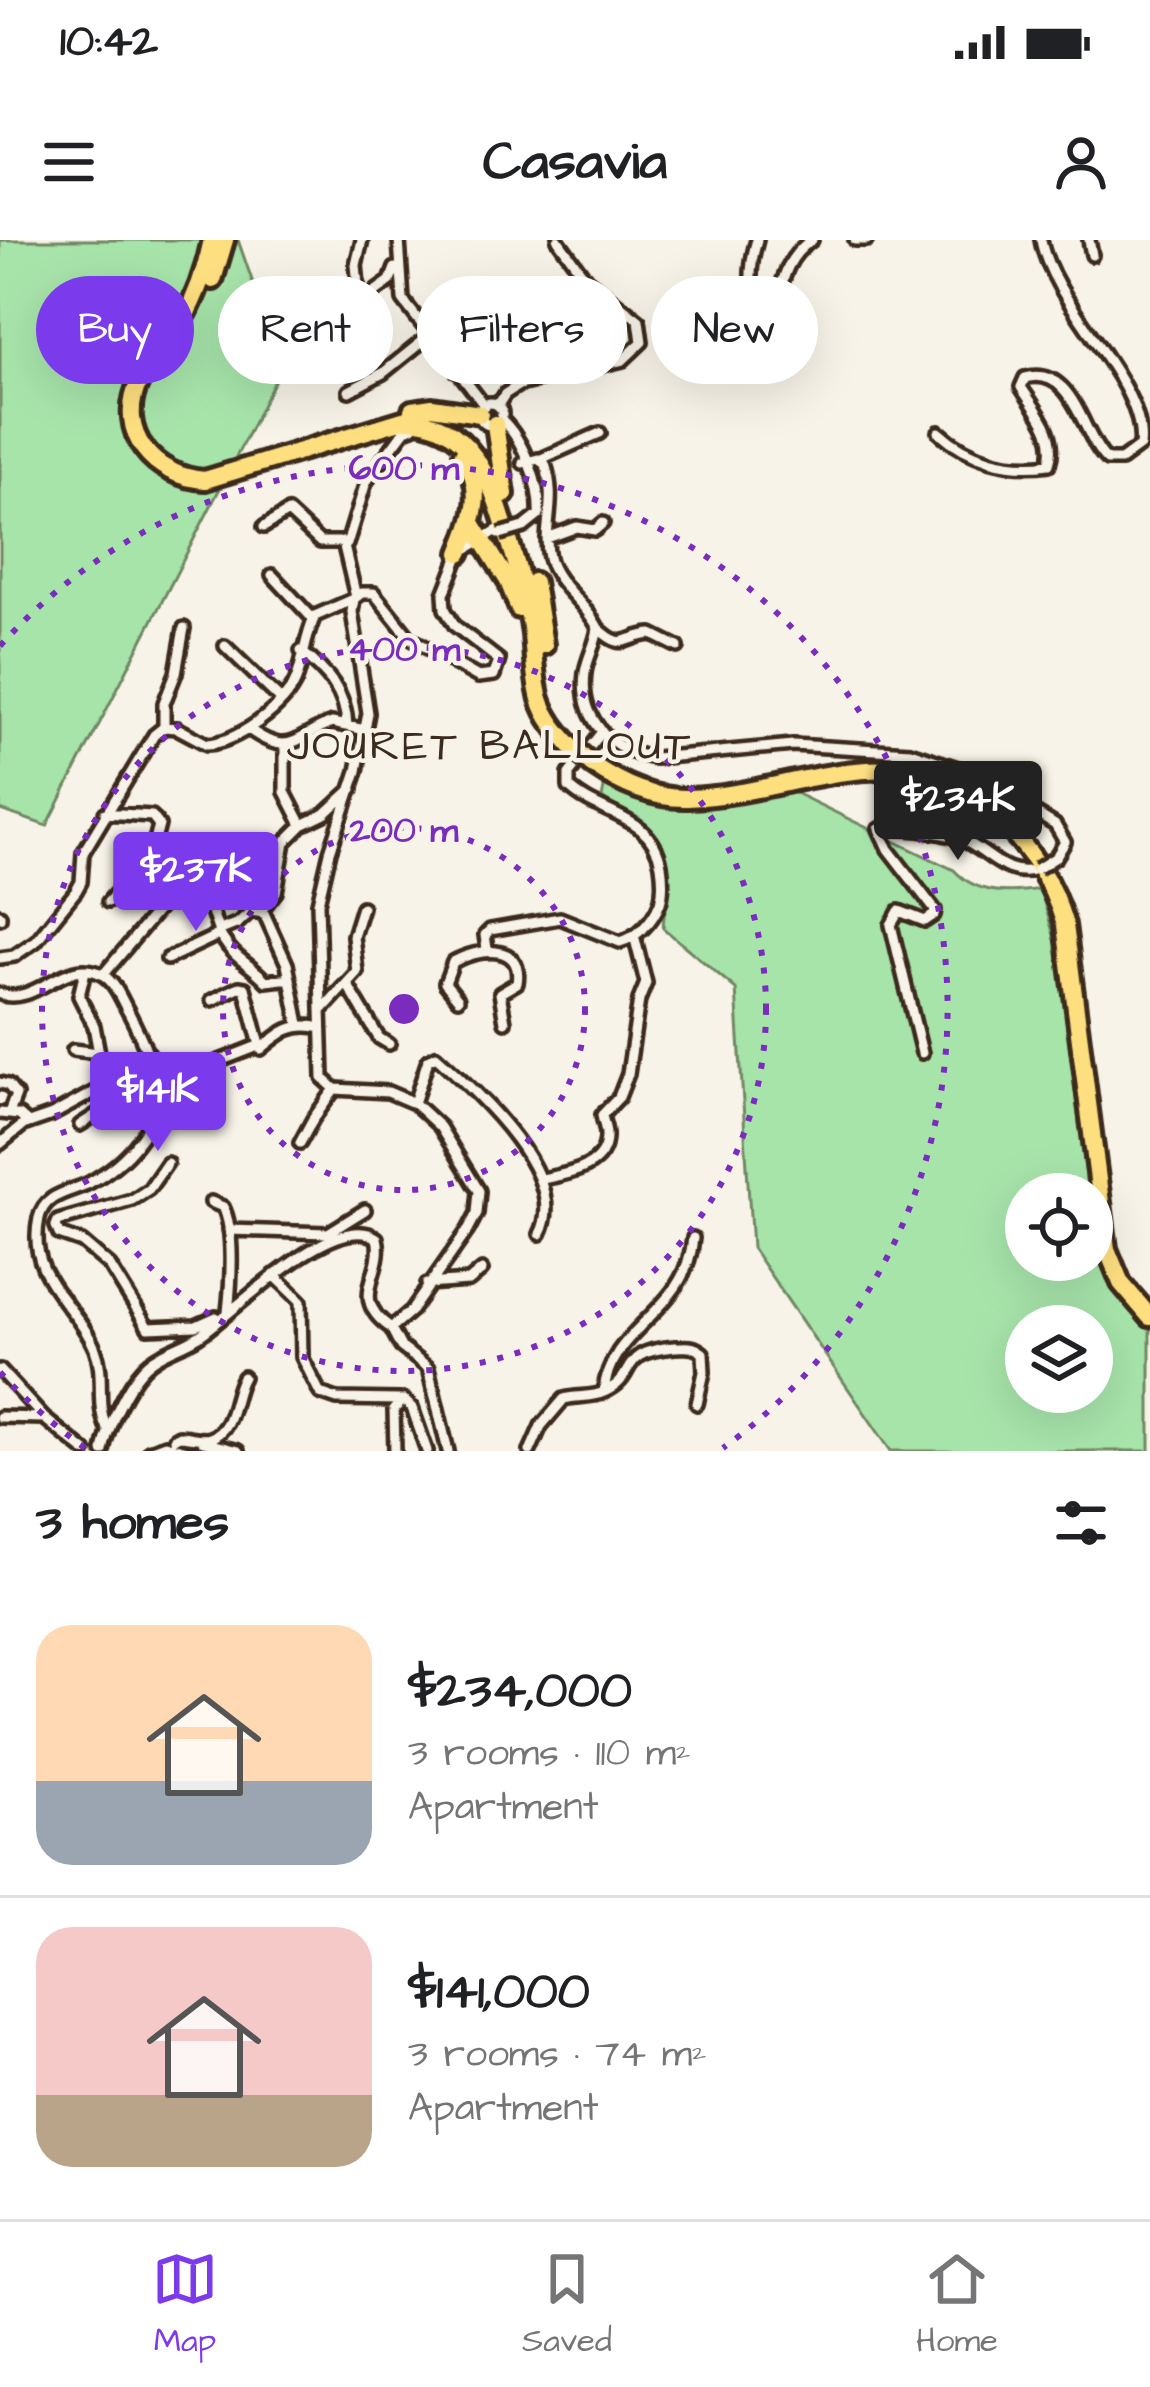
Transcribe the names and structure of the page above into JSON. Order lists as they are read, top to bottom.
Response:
{
  "districts": ["JOURET BALLOUT"],
  "page": {
    "status": "10:42",
    "header": "Casavia",
    "chip": [
      "Buy",
      "Rent",
      "Filters",
      "New"
    ],
    "price": ["$234K", "$237K", "$141K"],
    "heading": "3 homes",
    "list": [
      {
        "name": "$234,000",
        "note": "3 rooms · 110 m² · Apartment"
      },
      {
        "name": "$141,000",
        "note": "3 rooms · 74 m² · Apartment"
      }
    ],
    "tabs": ["Map", "Saved", "Home"]
  },
  "rings": ["600 m", "400 m", "200 m"]
}
